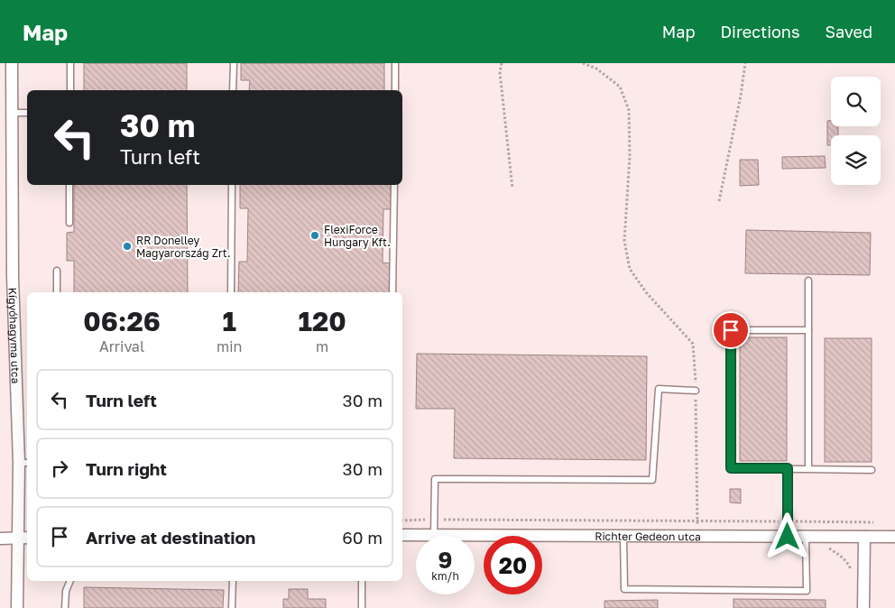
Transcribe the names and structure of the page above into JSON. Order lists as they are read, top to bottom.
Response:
{
  "streets": {
    "street": ["Kígyóhagyma utca", "Richter Gedeon utca"]
  },
  "places": ["FlexiForce Hungary Kft.", "RR Donelley Magyarország Zrt."],
  "page": {
    "header": "Map",
    "nav": ["Map", "Directions", "Saved"],
    "turn": ["30 m", "Turn left"],
    "eta": [
      "06:26",
      "Arrival",
      "1",
      "min",
      "120",
      "m"
    ],
    "list": [
      {
        "name": "Turn left",
        "value": "30 m"
      },
      {
        "name": "Turn right",
        "value": "30 m"
      },
      {
        "name": "Arrive at destination",
        "value": "60 m"
      }
    ],
    "speed": "9 km/h",
    "limit": "20"
  }
}
